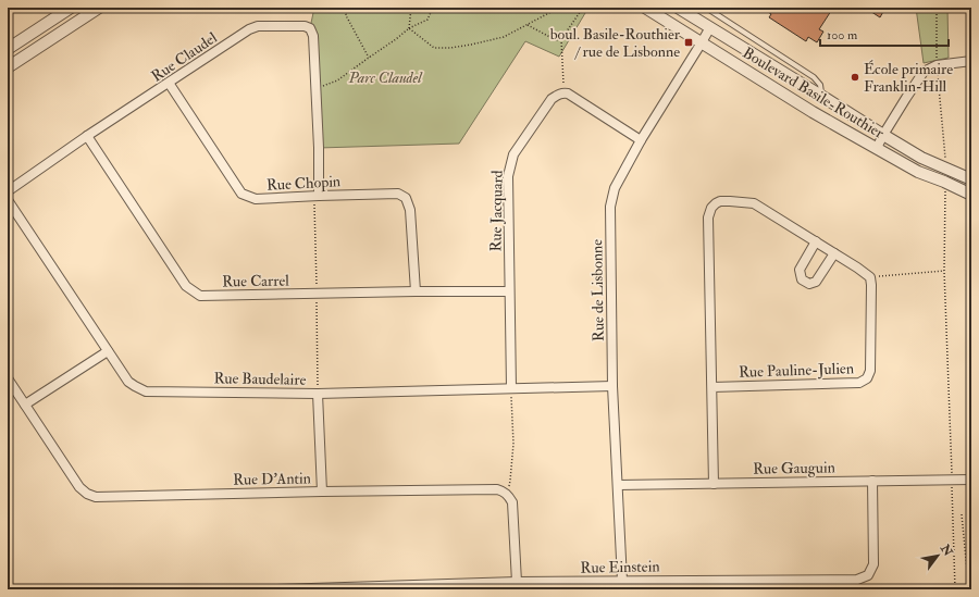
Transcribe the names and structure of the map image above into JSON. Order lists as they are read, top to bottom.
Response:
{
  "streets": {
    "street": [
      "Rue Claudel",
      "Boulevard Basile-Routhier",
      "Rue Chopin",
      "Rue Jacquard",
      "Rue Carrel",
      "Rue de Lisbonne",
      "Rue Pauline-Julien",
      "Rue Baudelaire",
      "Rue Gauguin",
      "Rue D'Antin",
      "Rue Einstein"
    ]
  },
  "crossings": [
    ["Rue Claudel", "Rue Chopin"],
    ["Rue Claudel", "Rue Carrel"],
    ["Boulevard Basile-Routhier", "Rue de Lisbonne"],
    ["Rue Chopin", "Rue Carrel"],
    ["Rue Jacquard", "Rue Carrel"],
    ["Rue Jacquard", "Rue Baudelaire"],
    ["Rue de Lisbonne", "Rue Baudelaire"],
    ["Rue de Lisbonne", "Rue Gauguin"],
    ["Rue de Lisbonne", "Rue Einstein"],
    ["Rue Gauguin", "Rue Einstein"]
  ],
  "parks": ["Parc Claudel"],
  "places": {
    "transit": ["boul. Basile-Routhier / rue de Lisbonne"],
    "other": ["École primaire Franklin-Hill"]
  },
  "scale_bar": "100 m",
  "north": "top right"
}
